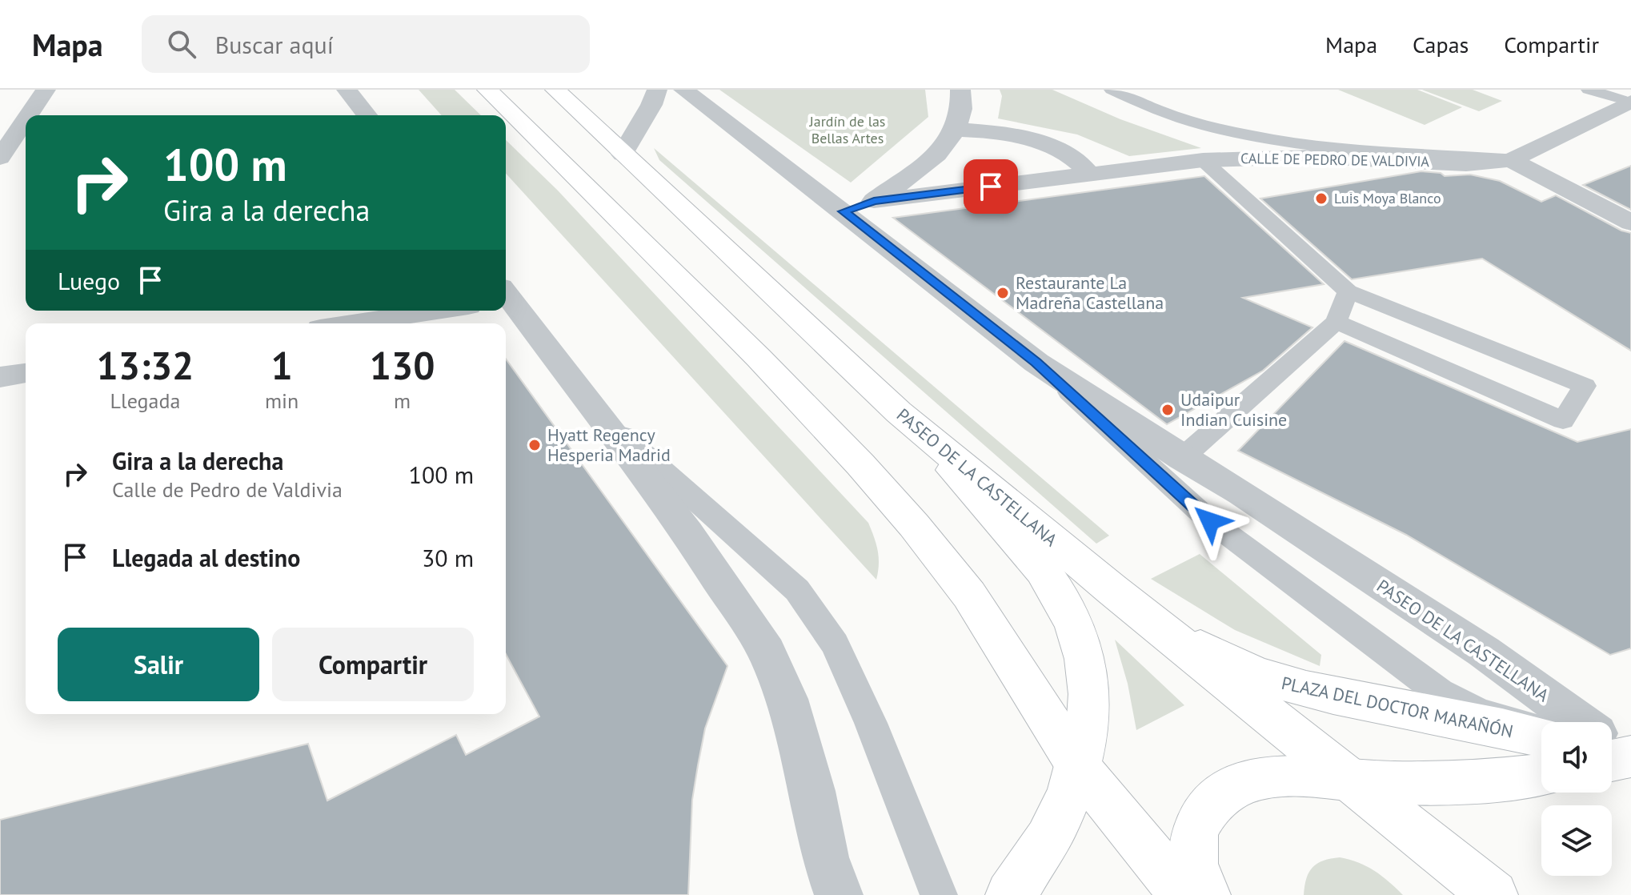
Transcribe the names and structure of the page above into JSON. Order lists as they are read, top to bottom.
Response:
{
  "streets": {
    "main road": ["PASEO DE LA CASTELLANA", "PLAZA DEL DOCTOR MARAÑÓN"],
    "street": ["CALLE DE PEDRO DE VALDIVIA"]
  },
  "crossings": [
    ["PASEO DE LA CASTELLANA", "PLAZA DEL DOCTOR MARAÑÓN"]
  ],
  "parks": ["Jardín de las Bellas Artes"],
  "places": [
    "Luis Moya Blanco",
    "Restaurante La Madreña Castellana",
    "Udaipur Indian Cuisine",
    "Hyatt Regency Hesperia Madrid"
  ],
  "page": {
    "header": "Mapa",
    "search": "Buscar aquí",
    "nav": ["Mapa", "Capas", "Compartir"],
    "turn": ["100 m", "Gira a la derecha"],
    "then": "Luego",
    "eta": [
      "13:32",
      "Llegada",
      "1",
      "min",
      "130",
      "m"
    ],
    "list": [
      {
        "name": "Gira a la derecha",
        "note": "Calle de Pedro de Valdivia",
        "value": "100 m"
      },
      {
        "name": "Llegada al destino",
        "value": "30 m"
      }
    ],
    "buttons": ["Salir", "Compartir"]
  }
}
